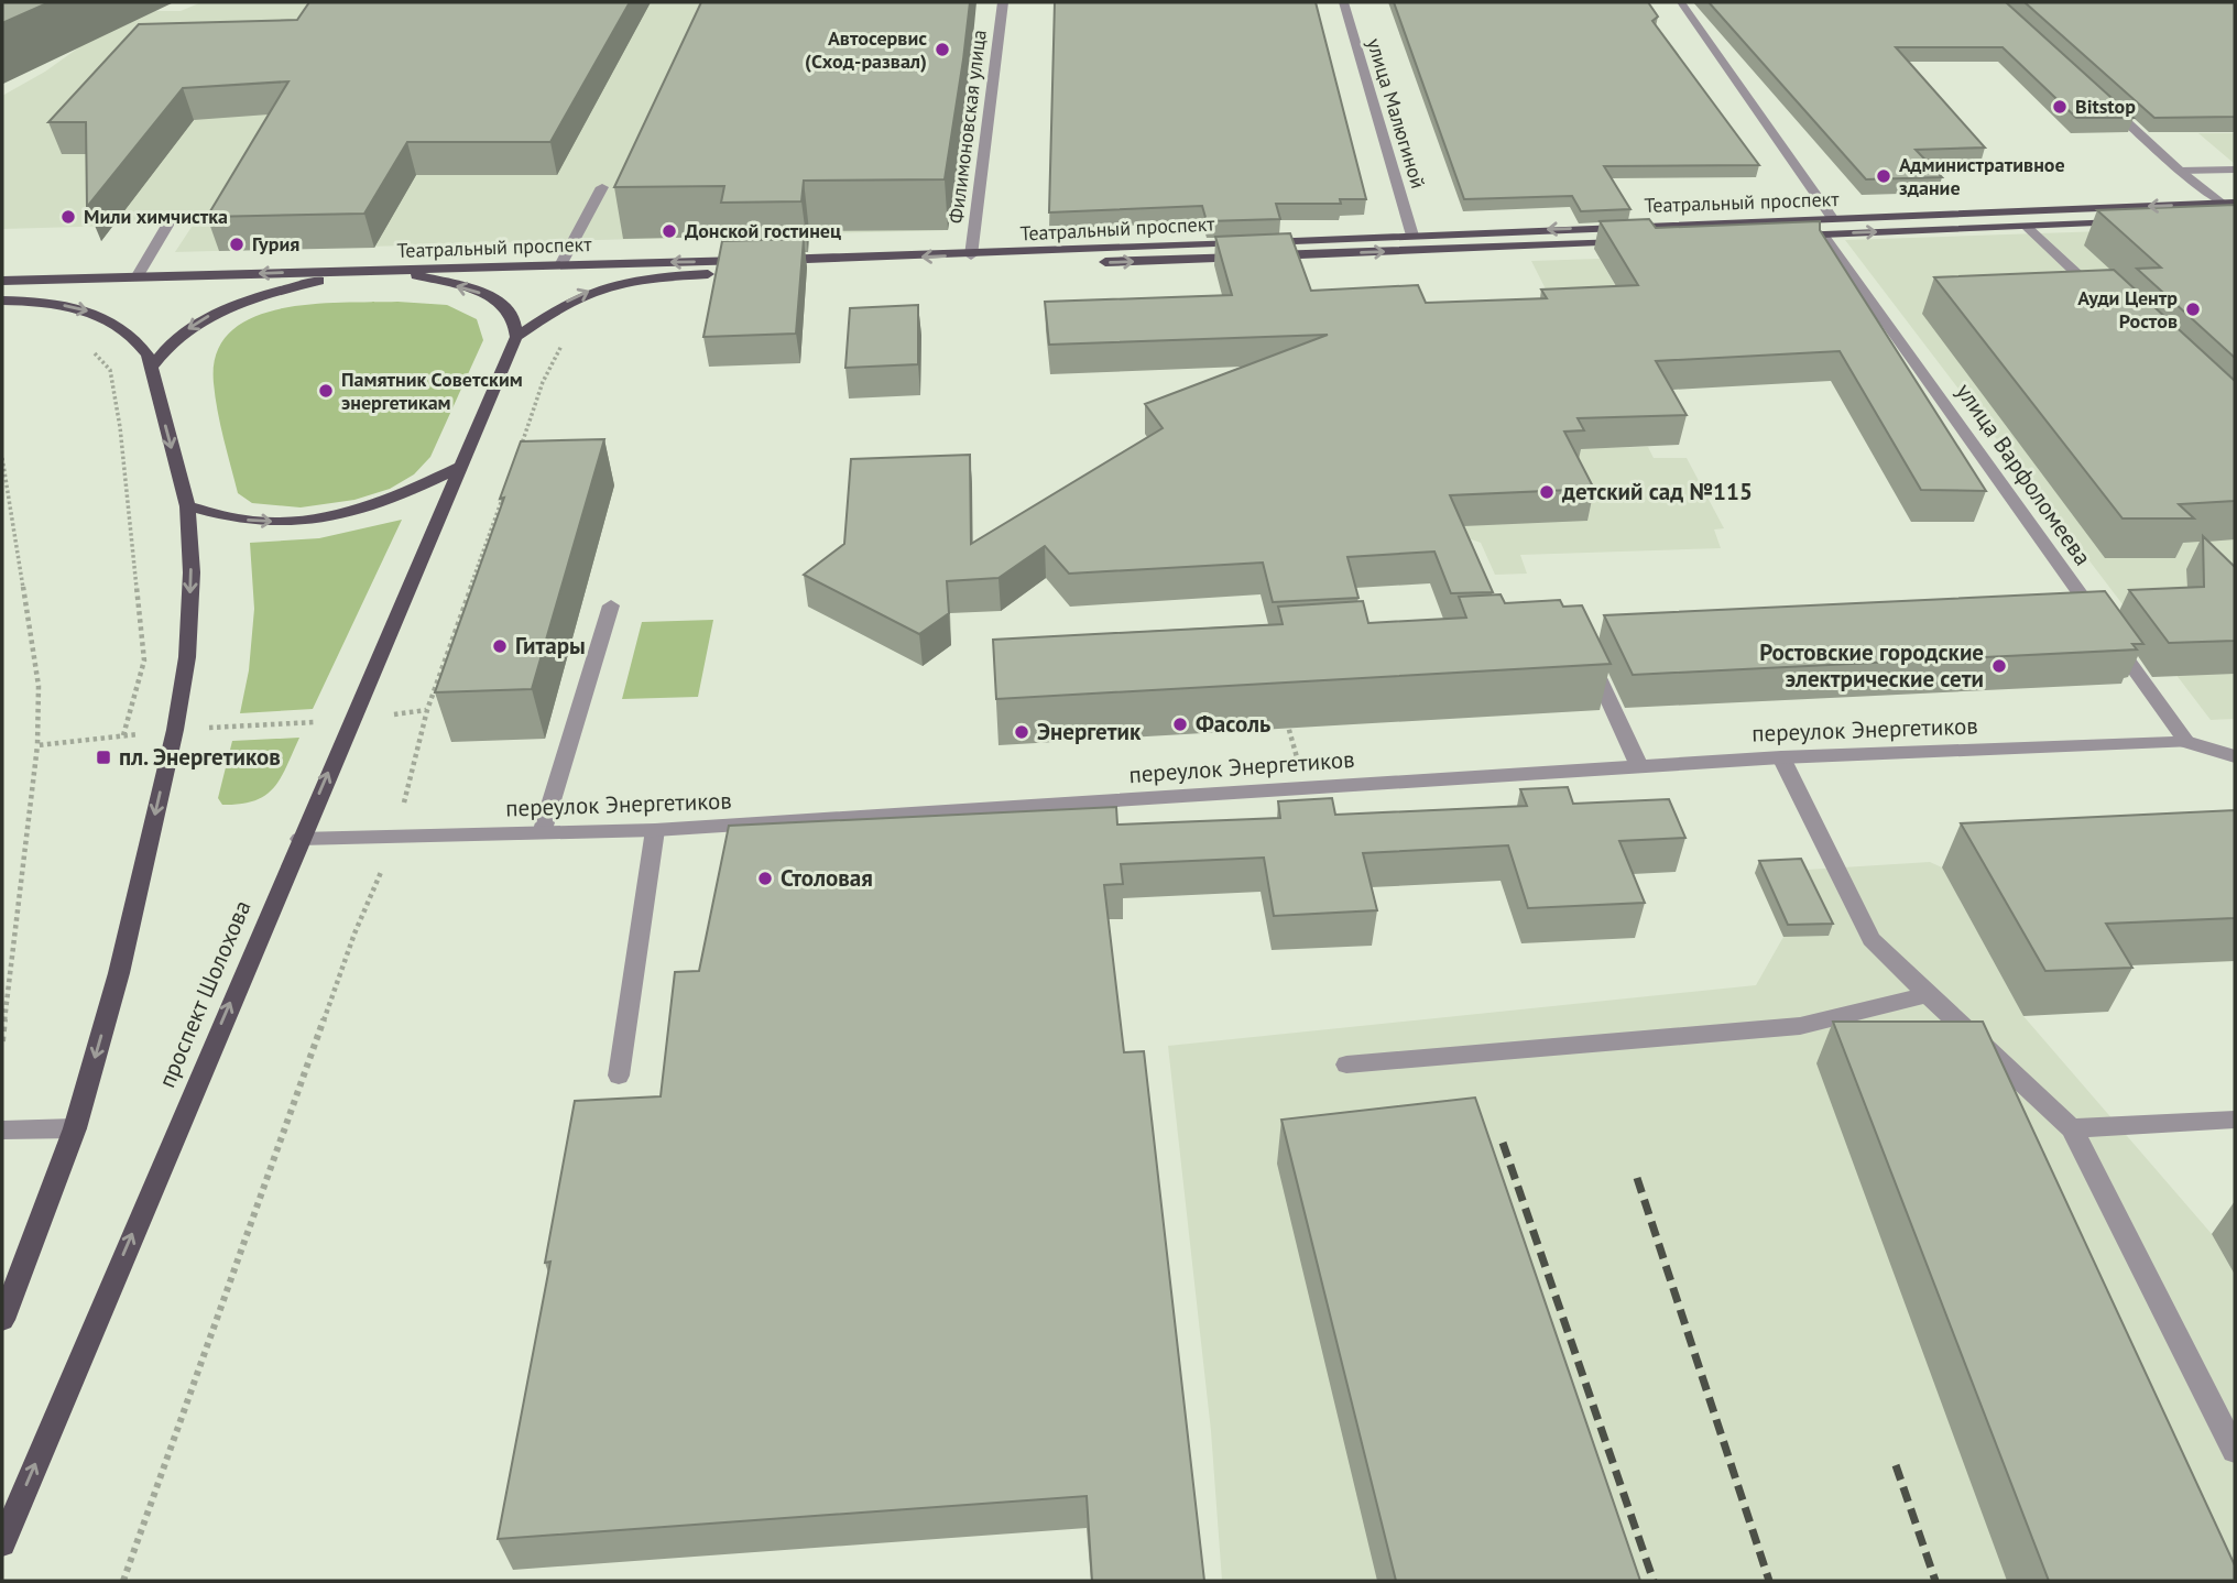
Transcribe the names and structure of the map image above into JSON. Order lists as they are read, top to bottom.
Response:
{
  "streets": {
    "main road": ["Театральный проспект", "проспект Шолохова"],
    "street": [
      "улица Малюгиной",
      "Филимоновская улица",
      "улица Варфоломеева",
      "переулок Энергетиков"
    ]
  },
  "crossings": [
    ["улица Малюгиной", "Театральный проспект"],
    ["Филимоновская улица", "Театральный проспект"],
    ["Театральный проспект", "улица Варфоломеева"],
    ["Театральный проспект", "проспект Шолохова"],
    ["улица Варфоломеева", "переулок Энергетиков"],
    ["переулок Энергетиков", "проспект Шолохова"]
  ],
  "places": {
    "other": [
      "Автосервис (Сход-развал)",
      "Bitstop",
      "Административное здание",
      "Мили химчистка",
      "Донской гостинец",
      "Гурия",
      "Ауди Центр Ростов",
      "Памятник Советским энергетикам",
      "детский сад №115",
      "Гитары",
      "Ростовские городские электрические сети",
      "Фасоль",
      "Энергетик",
      "Столовая"
    ],
    "transit": ["пл. Энергетиков"]
  }
}
